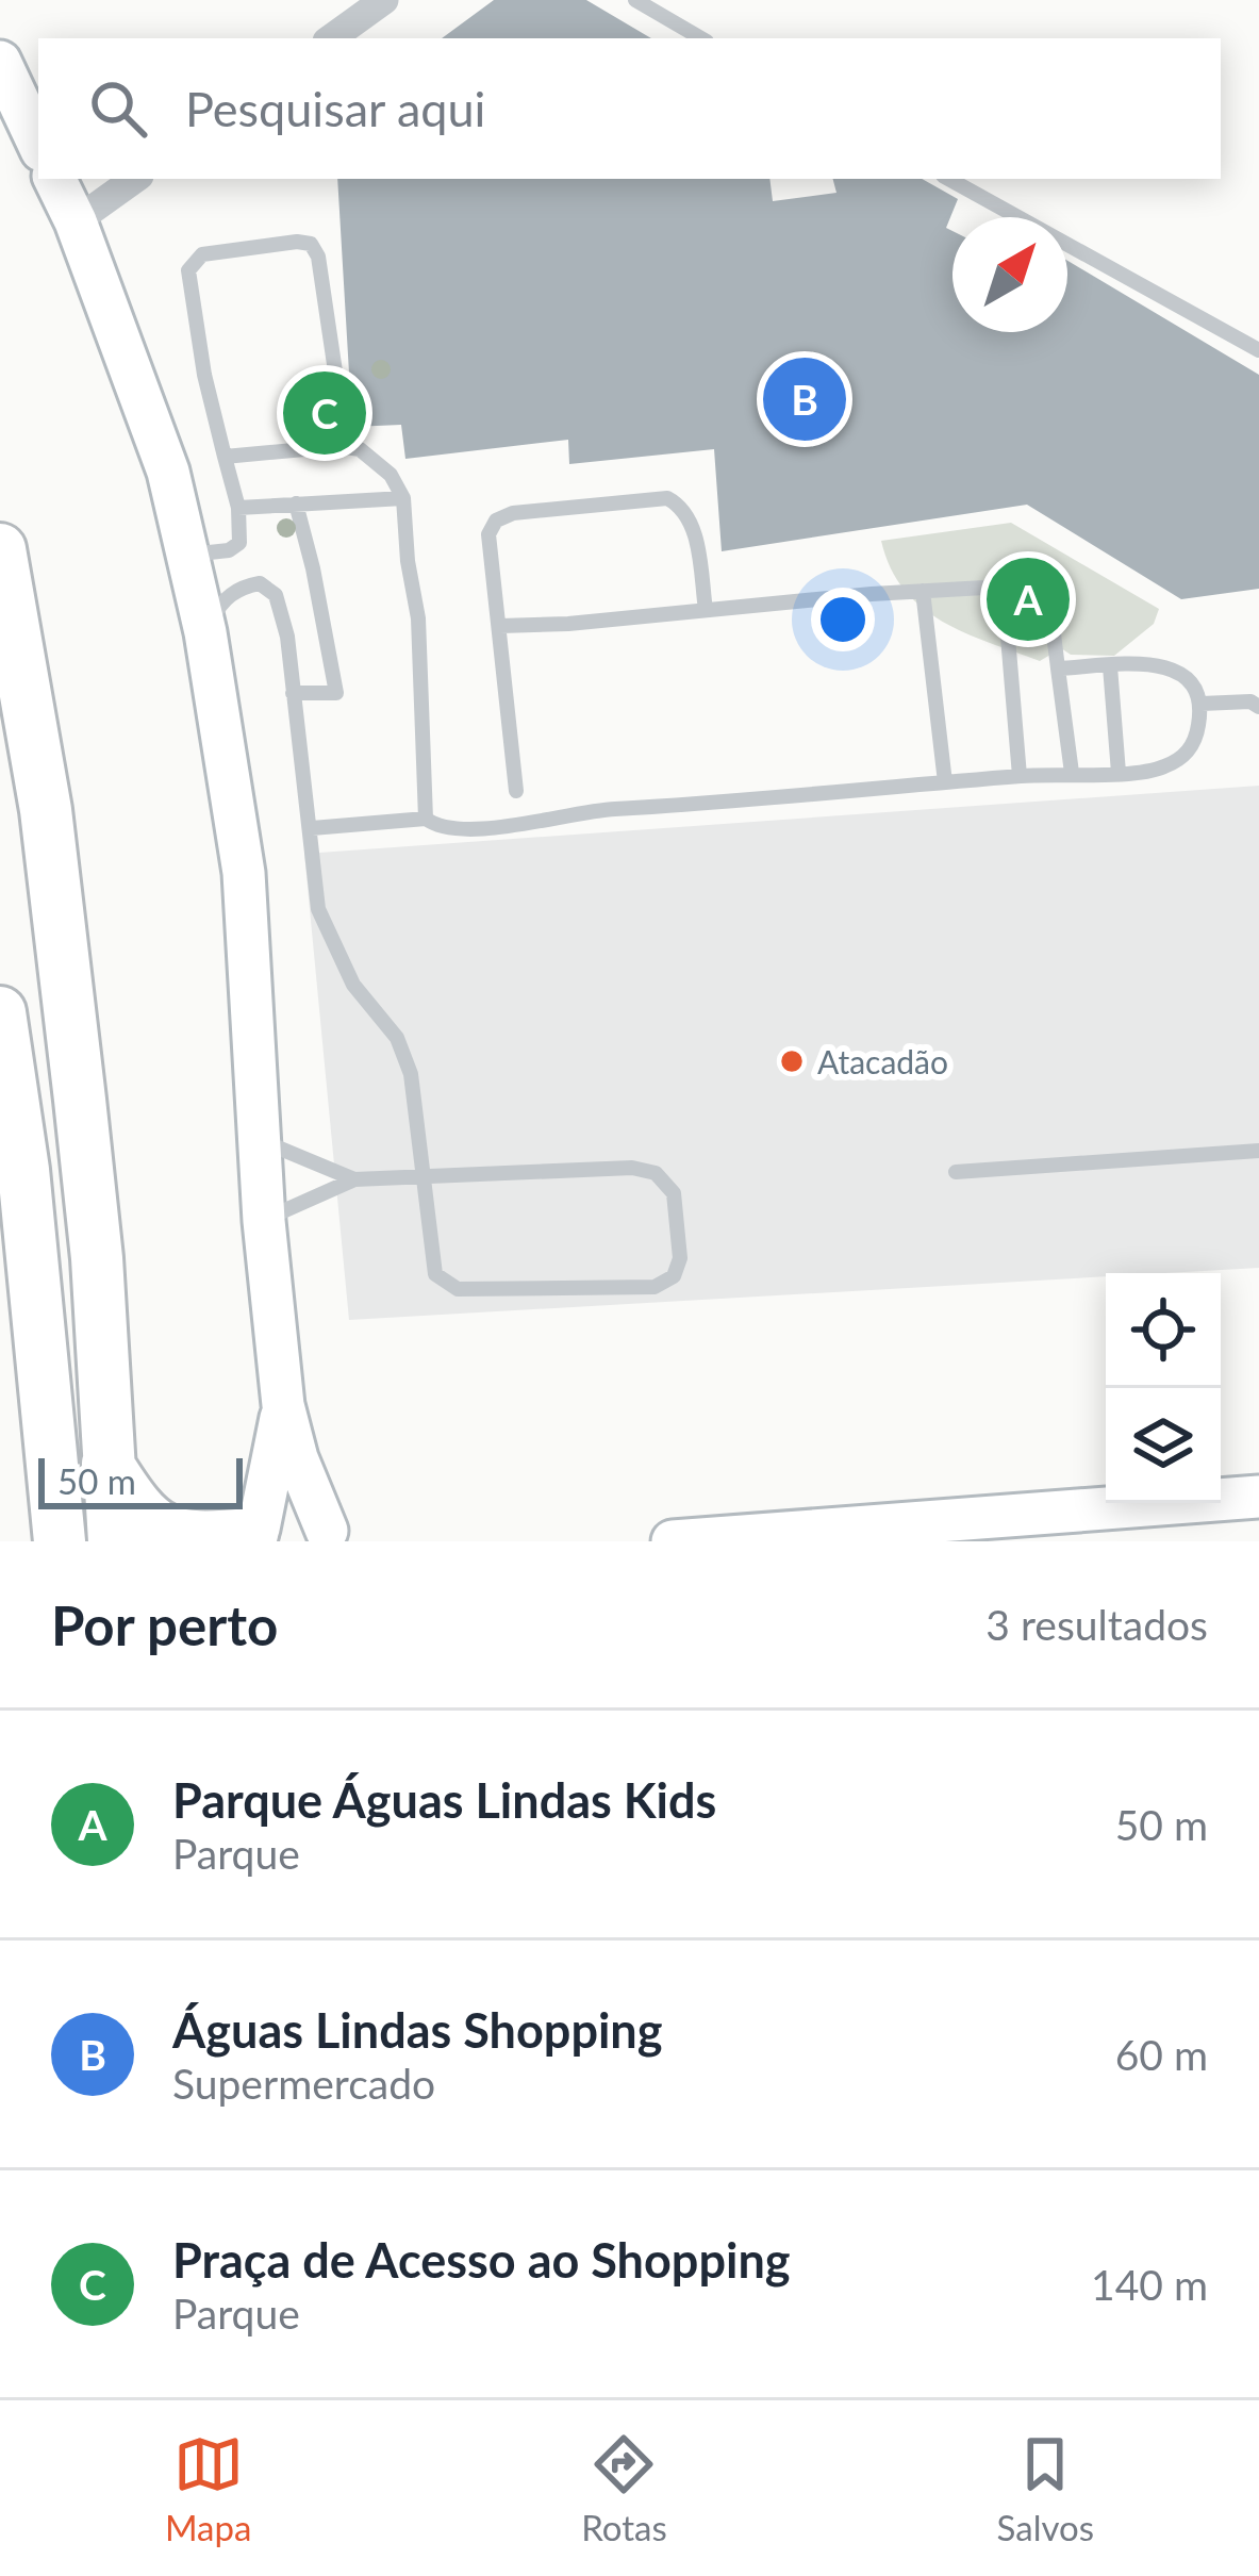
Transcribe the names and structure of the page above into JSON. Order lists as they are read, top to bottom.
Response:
{
  "places": ["Atacadão"],
  "scale_bar": "50 m",
  "north": "top right",
  "page": {
    "search": "Pesquisar aqui",
    "pins": ["B", "C", "A"],
    "scale": "50 m",
    "heading": ["Por perto", "3 resultados"],
    "list": [
      {
        "mark": "A",
        "name": "Parque Águas Lindas Kids",
        "note": "Parque",
        "value": "50 m"
      },
      {
        "mark": "B",
        "name": "Águas Lindas Shopping",
        "note": "Supermercado",
        "value": "60 m"
      },
      {
        "mark": "C",
        "name": "Praça de Acesso ao Shopping",
        "note": "Parque",
        "value": "140 m"
      }
    ],
    "nav": ["Mapa", "Rotas", "Salvos"]
  }
}
